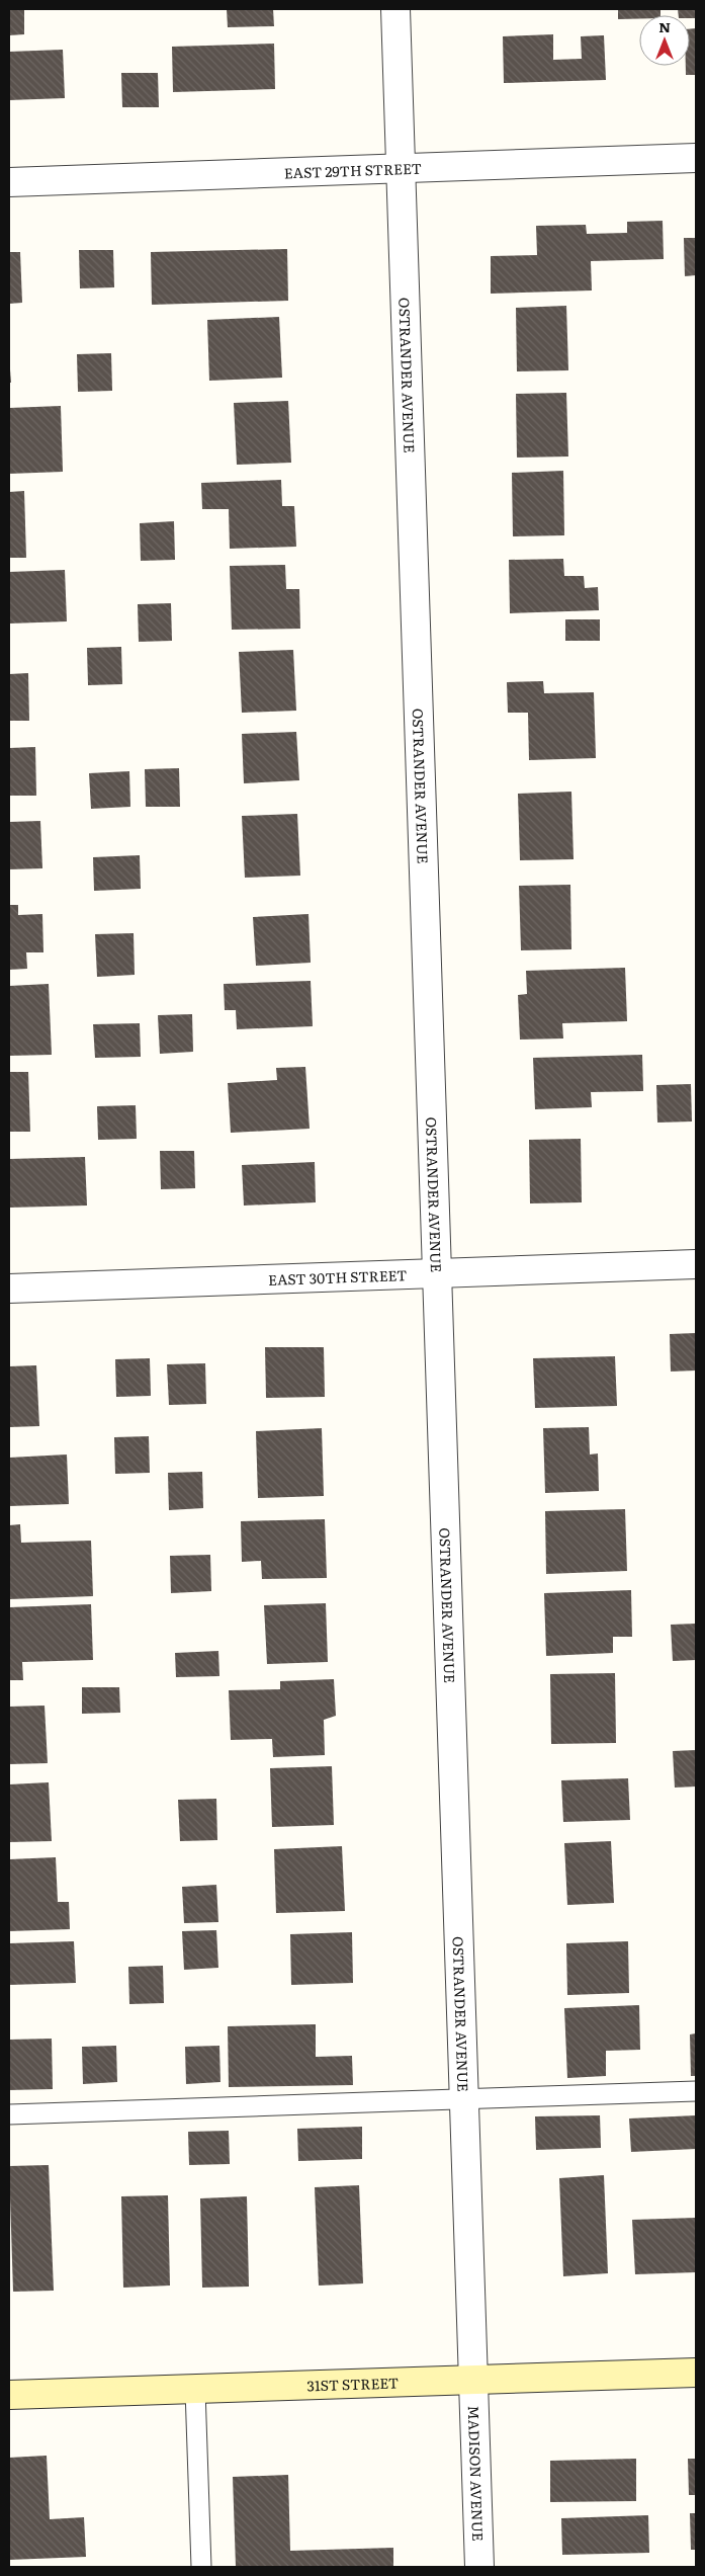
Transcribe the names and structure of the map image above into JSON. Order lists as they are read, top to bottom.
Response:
{
  "streets": {
    "main road": ["31ST STREET"],
    "street": [
      "EAST 29TH STREET",
      "OSTRANDER AVENUE",
      "EAST 30TH STREET",
      "MADISON AVENUE"
    ]
  },
  "crossings": [
    ["EAST 29TH STREET", "OSTRANDER AVENUE"],
    ["OSTRANDER AVENUE", "EAST 30TH STREET"],
    ["OSTRANDER AVENUE", "31ST STREET"],
    ["OSTRANDER AVENUE", "MADISON AVENUE"],
    ["31ST STREET", "MADISON AVENUE"]
  ],
  "north": "top"
}
